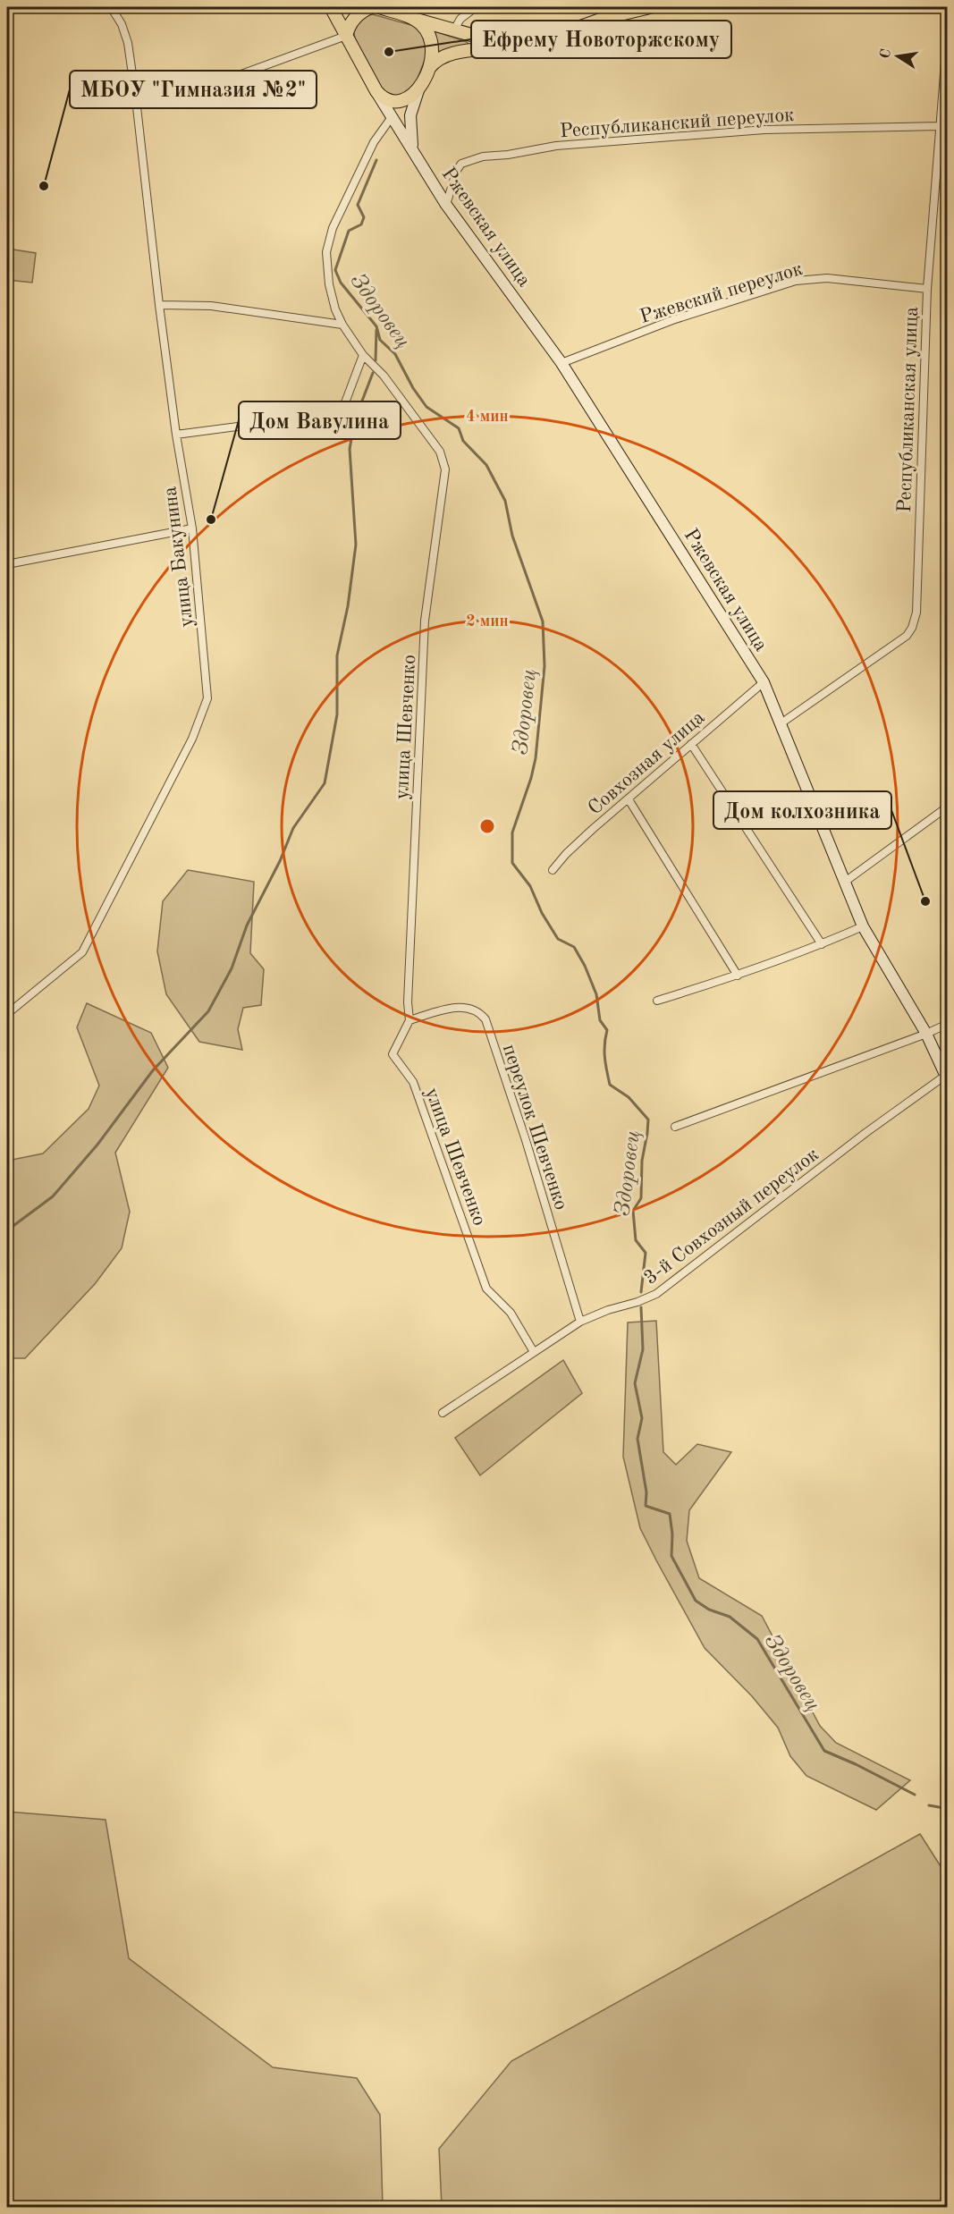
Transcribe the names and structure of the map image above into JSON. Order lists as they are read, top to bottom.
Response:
{
  "streets": {
    "main road": ["Ржевская улица"],
    "street": [
      "Республиканский переулок",
      "Ржевский переулок",
      "Республиканская улица",
      "улица Бакунина",
      "улица Шевченко",
      "Совхозная улица",
      "переулок Шевченко",
      "3-й Совхозный переулок"
    ]
  },
  "crossings": [
    ["Республиканский переулок", "Ржевская улица"],
    ["Республиканский переулок", "Республиканская улица"],
    ["Ржевская улица", "Ржевский переулок"],
    ["Ржевская улица", "Республиканская улица"],
    ["Ржевская улица", "улица Шевченко"],
    ["Ржевская улица", "Совхозная улица"],
    ["Ржевская улица", "3-й Совхозный переулок"],
    ["Ржевский переулок", "Республиканская улица"],
    ["улица Шевченко", "переулок Шевченко"],
    ["улица Шевченко", "3-й Совхозный переулок"],
    ["переулок Шевченко", "3-й Совхозный переулок"]
  ],
  "water": ["Здоровец"],
  "places": [
    "Ефрему Новоторжскому",
    "МБОУ \"Гимназия №2\"",
    "Дом Вавулина",
    "Дом колхозника"
  ],
  "north": "left",
  "rings": ["4 мин", "2 мин"]
}
